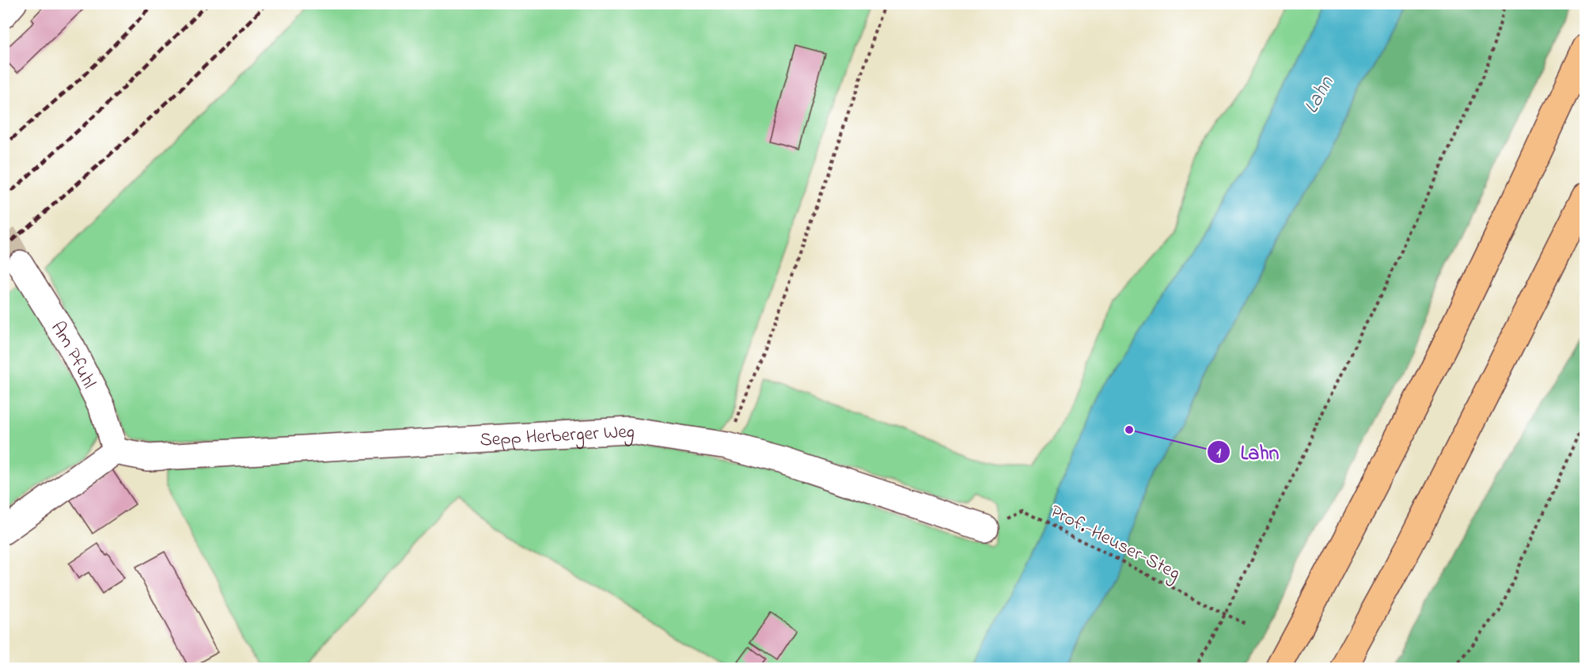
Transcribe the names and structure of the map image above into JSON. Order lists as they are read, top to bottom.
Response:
{
  "streets": {
    "street": ["Am Pfuhl", "Sepp Herberger Weg"],
    "path": ["Prof.-Heuser-Steg"]
  },
  "crossings": [
    ["Am Pfuhl", "Sepp Herberger Weg"]
  ],
  "water": ["Lahn"],
  "places": ["Lahn"]
}
